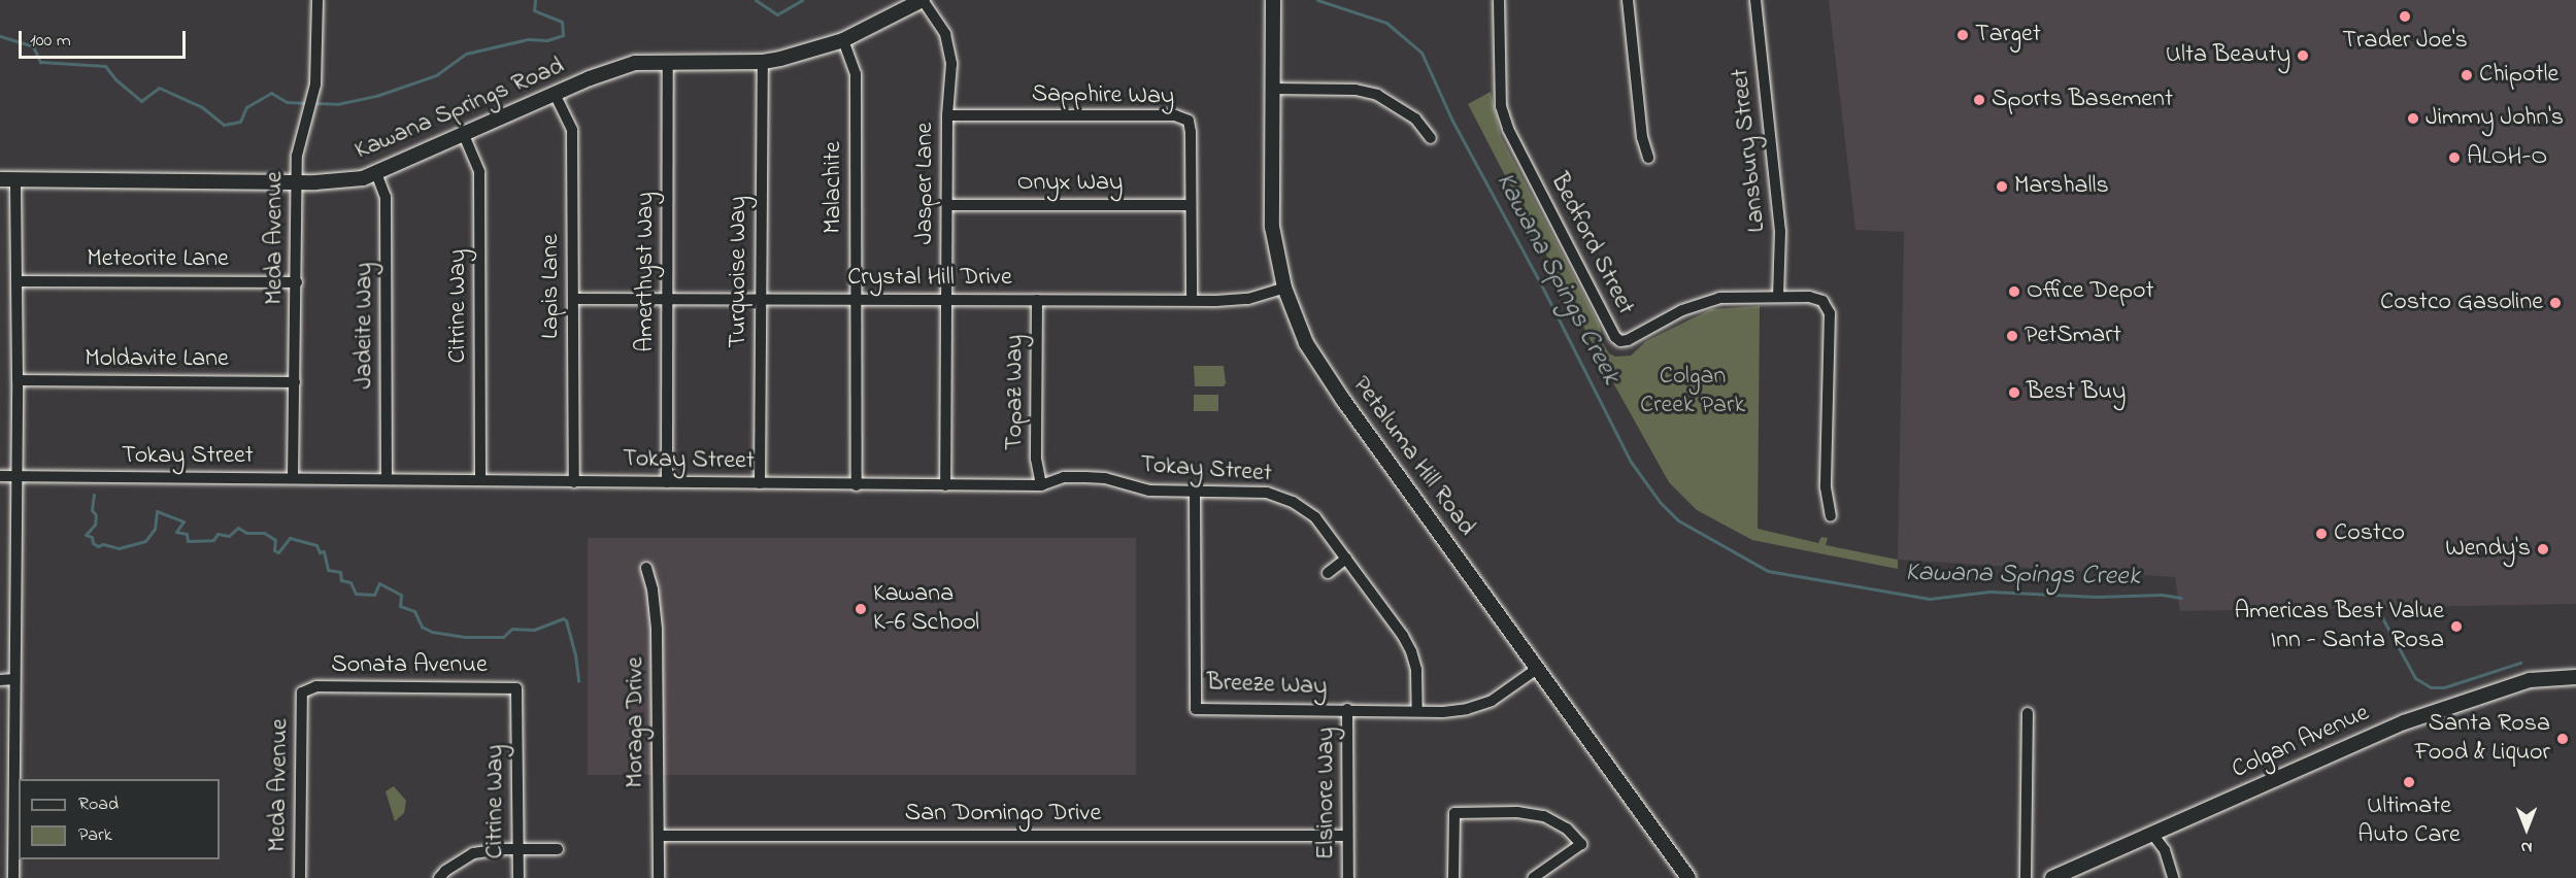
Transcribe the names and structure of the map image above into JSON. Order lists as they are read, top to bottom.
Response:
{
  "streets": {
    "main road": ["Kawana Springs Road", "Petaluma Hill Road", "Colgan Avenue"],
    "street": [
      "Sapphire Way",
      "Lansbury Street",
      "Jasper Lane",
      "Onyx Way",
      "Malachite",
      "Meda Avenue",
      "Bedford Street",
      "Meteorite Lane",
      "Amerthyst Way",
      "Turquoise Way",
      "Crystal Hill Drive",
      "Lapis Lane",
      "Citrine Way",
      "Jadeite Way",
      "Moldavite Lane",
      "Topaz Way",
      "Tokay Street",
      "Sonata Avenue",
      "Breeze Way",
      "Moraga Drive",
      "Elsinore Way",
      "San Domingo Drive"
    ]
  },
  "crossings": [
    ["Sapphire Way", "Jasper Lane"],
    ["Sapphire Way", "Onyx Way"],
    ["Sapphire Way", "Crystal Hill Drive"],
    ["Kawana Springs Road", "Jasper Lane"],
    ["Kawana Springs Road", "Malachite"],
    ["Kawana Springs Road", "Meda Avenue"],
    ["Kawana Springs Road", "Amerthyst Way"],
    ["Kawana Springs Road", "Turquoise Way"],
    ["Kawana Springs Road", "Lapis Lane"],
    ["Kawana Springs Road", "Citrine Way"],
    ["Kawana Springs Road", "Jadeite Way"],
    ["Lansbury Street", "Bedford Street"],
    ["Jasper Lane", "Onyx Way"],
    ["Jasper Lane", "Crystal Hill Drive"],
    ["Jasper Lane", "Tokay Street"],
    ["Malachite", "Crystal Hill Drive"],
    ["Malachite", "Tokay Street"],
    ["Meda Avenue", "Meteorite Lane"],
    ["Meda Avenue", "Moldavite Lane"],
    ["Meda Avenue", "Tokay Street"],
    ["Meda Avenue", "Sonata Avenue"],
    ["Amerthyst Way", "Crystal Hill Drive"],
    ["Amerthyst Way", "Tokay Street"],
    ["Turquoise Way", "Crystal Hill Drive"],
    ["Turquoise Way", "Tokay Street"],
    ["Crystal Hill Drive", "Lapis Lane"],
    ["Crystal Hill Drive", "Topaz Way"],
    ["Crystal Hill Drive", "Petaluma Hill Road"],
    ["Lapis Lane", "Tokay Street"],
    ["Citrine Way", "Tokay Street"],
    ["Citrine Way", "Sonata Avenue"],
    ["Jadeite Way", "Tokay Street"],
    ["Topaz Way", "Tokay Street"],
    ["Tokay Street", "Breeze Way"],
    ["Petaluma Hill Road", "Breeze Way"],
    ["Breeze Way", "Elsinore Way"],
    ["Moraga Drive", "San Domingo Drive"],
    ["Elsinore Way", "San Domingo Drive"]
  ],
  "water": ["Kawana Spings Creek"],
  "parks": ["Colgan Creek Park"],
  "places": [
    "Trader Joe's",
    "Target",
    "Ulta Beauty",
    "Chipotle",
    "Sports Basement",
    "Jimmy John's",
    "ALOH-O",
    "Marshalls",
    "Office Depot",
    "Costco Gasoline",
    "PetSmart",
    "Best Buy",
    "Costco",
    "Wendy's",
    "Kawana K-6 School",
    "Americas Best Value Inn - Santa Rosa",
    "Santa Rosa Food & Liquor",
    "Ultimate Auto Care"
  ],
  "legend": ["Road", "Park"],
  "scale_bar": "100 m",
  "north": "bottom"
}
